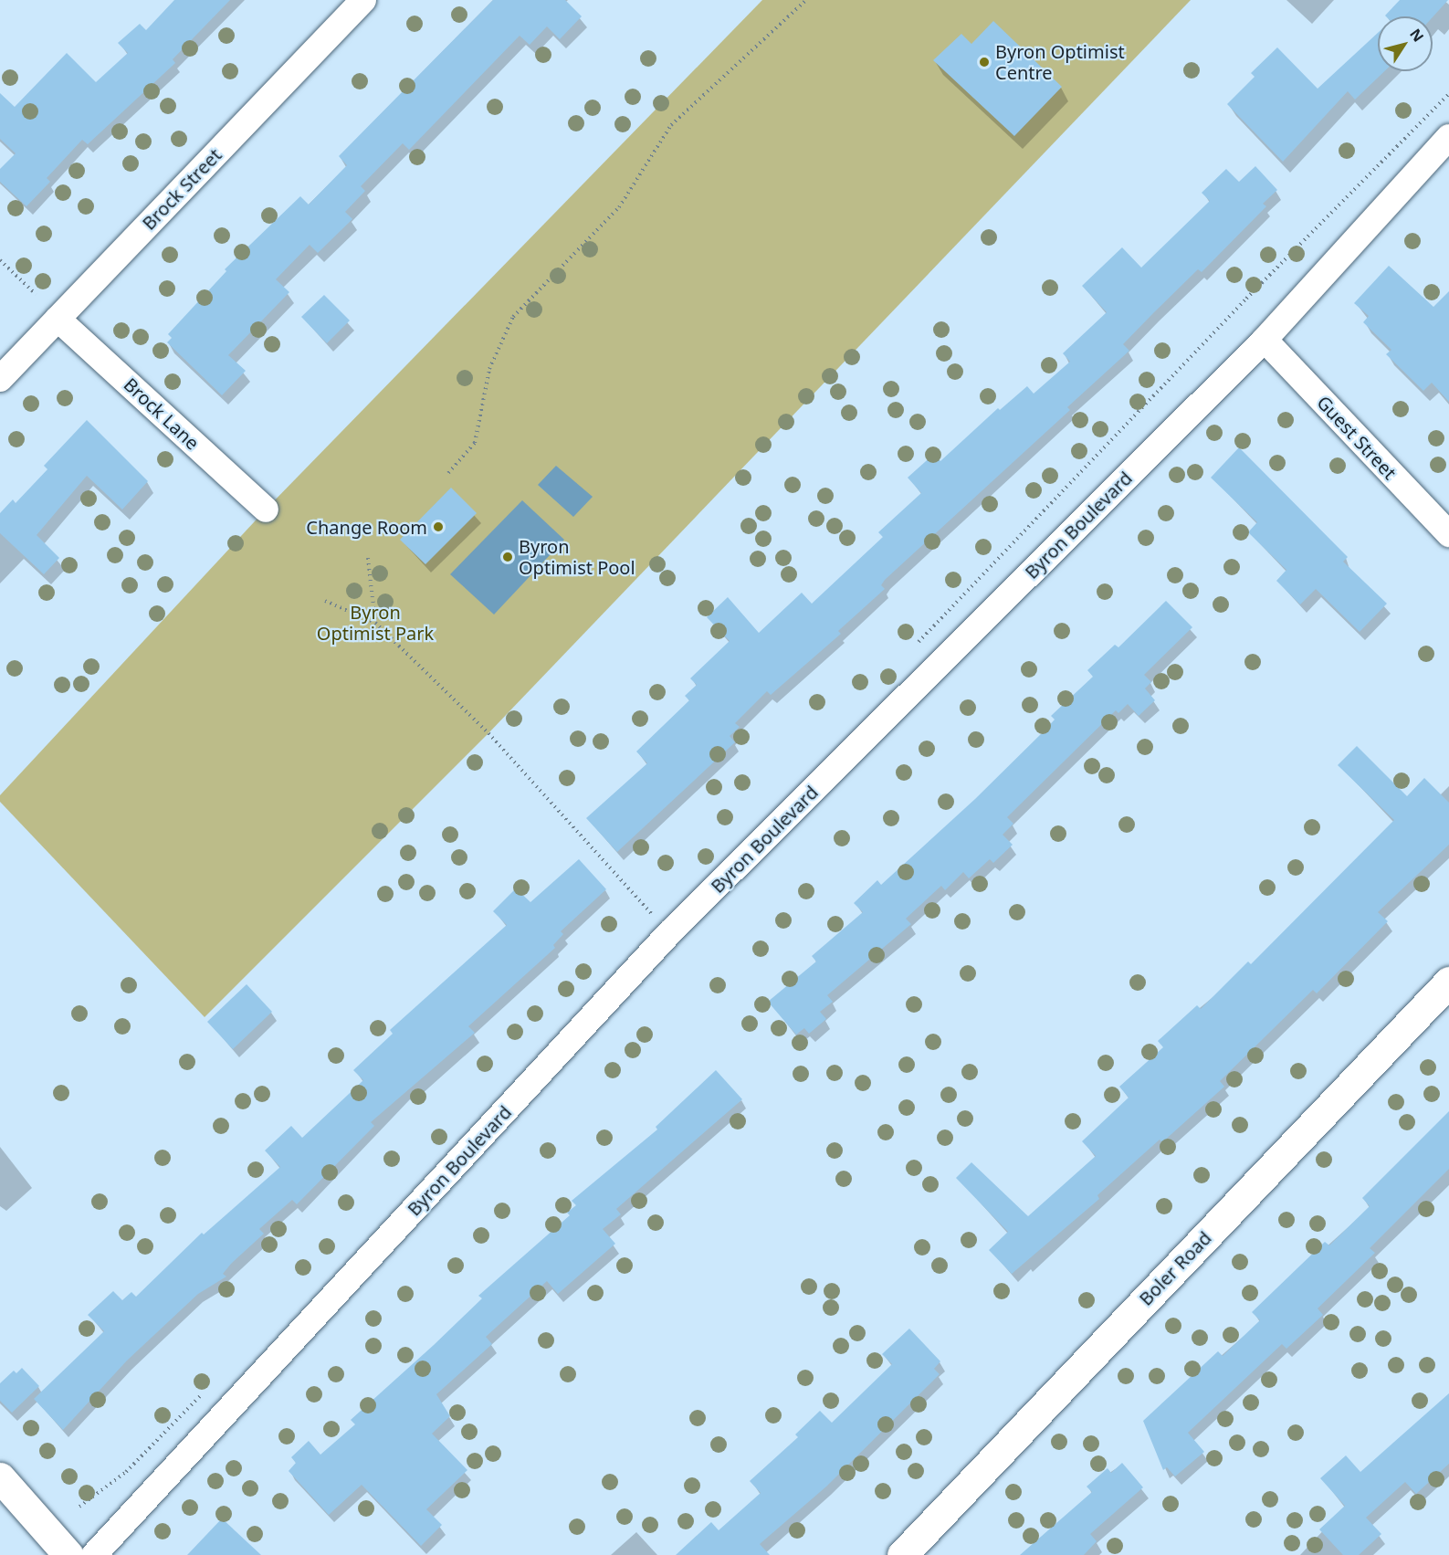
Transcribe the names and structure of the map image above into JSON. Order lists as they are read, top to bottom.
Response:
{
  "streets": {
    "street": [
      "Brock Street",
      "Brock Lane",
      "Guest Street",
      "Byron Boulevard",
      "Boler Road"
    ]
  },
  "crossings": [
    ["Brock Street", "Brock Lane"],
    ["Guest Street", "Byron Boulevard"]
  ],
  "parks": ["Byron Optimist Park"],
  "places": ["Byron Optimist Centre", "Change Room", "Byron Optimist Pool"],
  "north": "top right"
}
